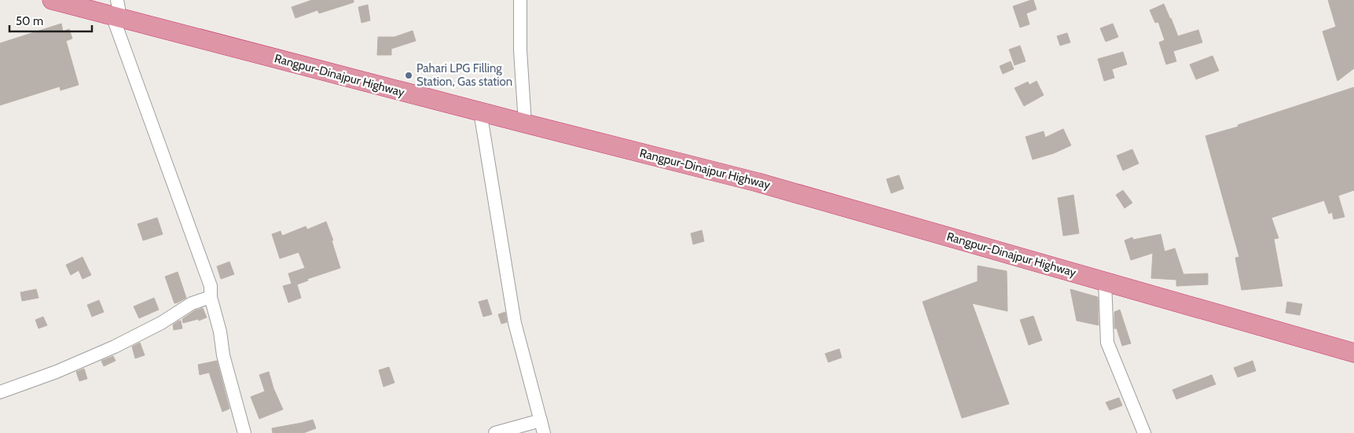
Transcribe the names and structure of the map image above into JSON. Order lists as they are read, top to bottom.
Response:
{
  "streets": {
    "highway": ["Rangpur-Dinajpur Highway"]
  },
  "places": ["Pahari LPG Filling Station, Gas station"],
  "scale_bar": "50 m"
}
